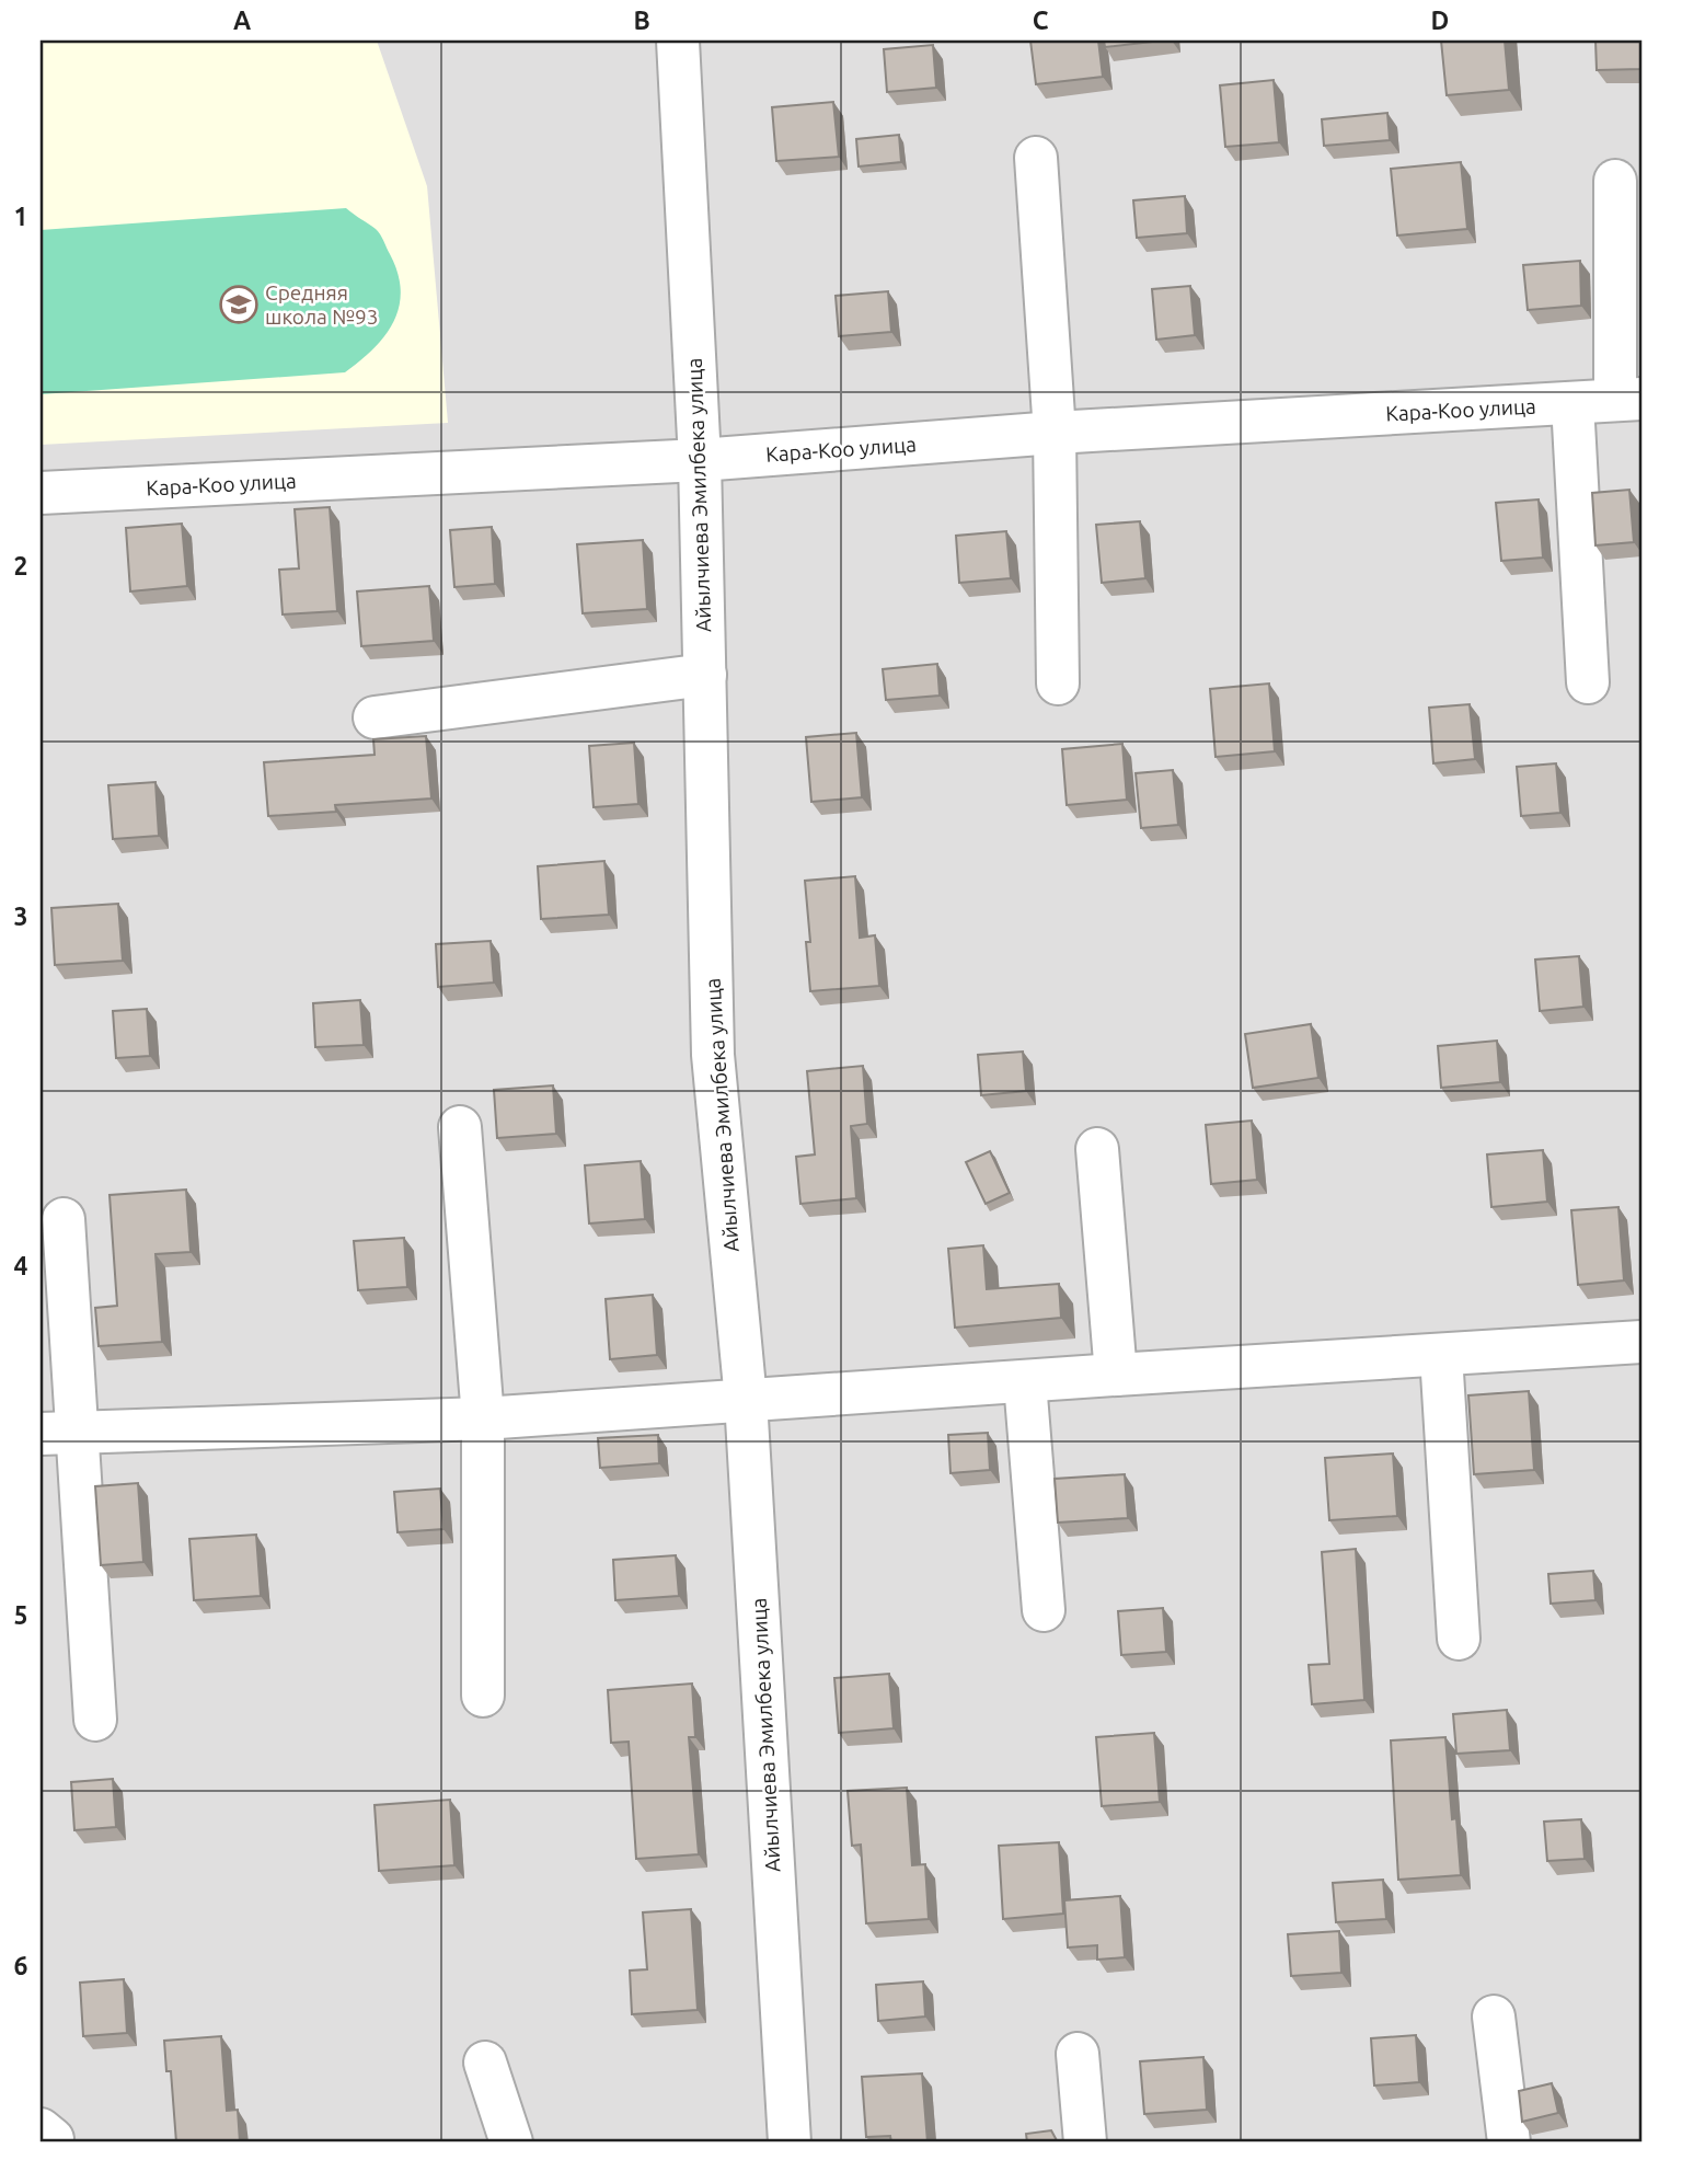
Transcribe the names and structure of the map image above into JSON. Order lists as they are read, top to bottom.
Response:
{
  "streets": {
    "street": ["Кара-Коо улица", "Айылчиева Эмилбека улица"]
  },
  "crossings": [
    ["Кара-Коо улица", "Айылчиева Эмилбека улица"]
  ],
  "places": {
    "school or university": ["Средняя школа №93"]
  },
  "grid": {
    "columns": [
      "A",
      "B",
      "C",
      "D"
    ],
    "rows": [
      "1",
      "2",
      "3",
      "4",
      "5",
      "6"
    ]
  }
}
